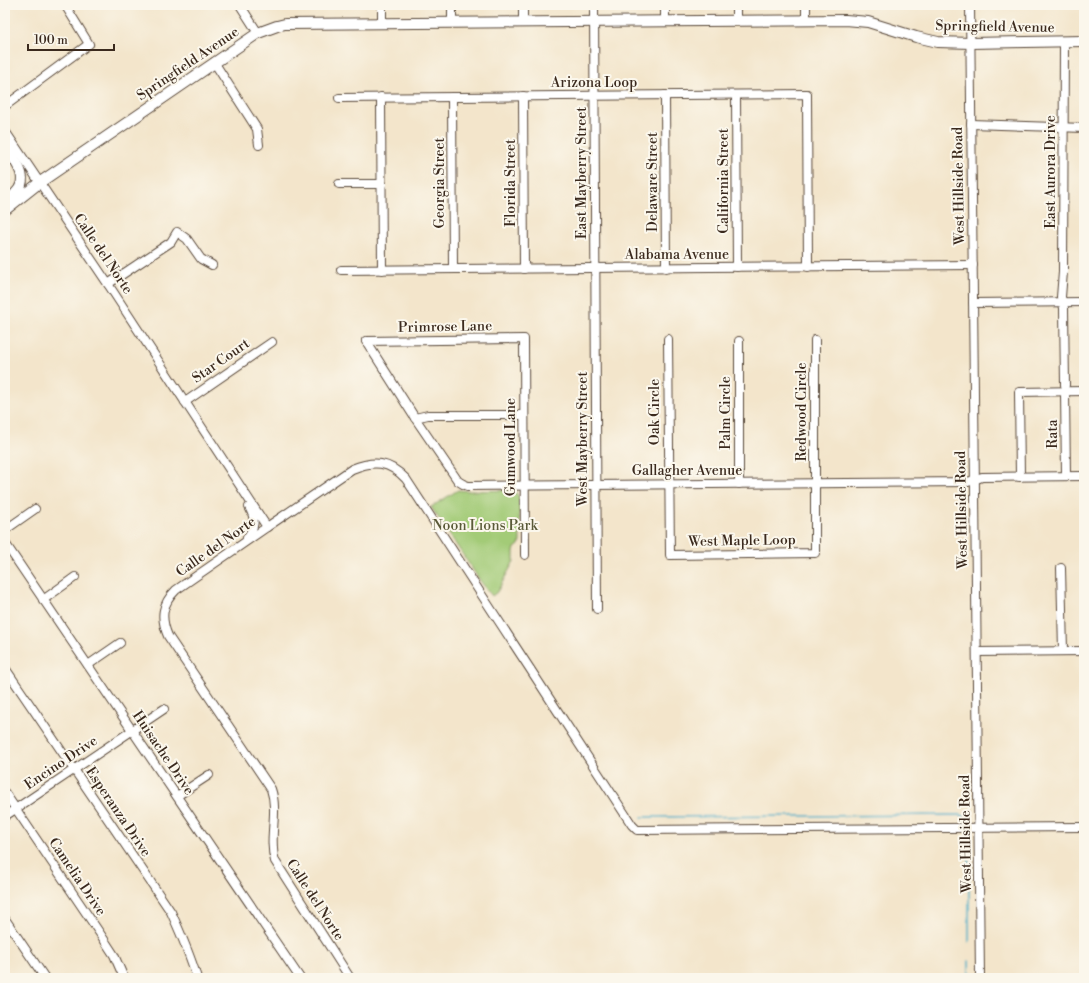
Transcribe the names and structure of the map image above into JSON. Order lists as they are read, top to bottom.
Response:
{
  "streets": {
    "main road": ["Springfield Avenue"],
    "street": [
      "Arizona Loop",
      "East Aurora Drive",
      "East Mayberry Street",
      "California Street",
      "Delaware Street",
      "Georgia Street",
      "Florida Street",
      "West Hillside Road",
      "Calle del Norte",
      "Alabama Avenue",
      "Primrose Lane",
      "Star Court",
      "Oak Circle",
      "Redwood Circle",
      "Palm Circle",
      "Rata",
      "West Mayberry Street",
      "Gumwood Lane",
      "Gallagher Avenue",
      "West Maple Loop",
      "Huisache Drive",
      "Encino Drive",
      "Esperanza Drive",
      "Camelia Drive"
    ]
  },
  "crossings": [
    ["Springfield Avenue", "East Aurora Drive"],
    ["Springfield Avenue", "East Mayberry Street"],
    ["Springfield Avenue", "West Hillside Road"],
    ["Springfield Avenue", "Calle del Norte"],
    ["Arizona Loop", "East Mayberry Street"],
    ["Arizona Loop", "California Street"],
    ["Arizona Loop", "Delaware Street"],
    ["Arizona Loop", "Georgia Street"],
    ["Arizona Loop", "Florida Street"],
    ["Arizona Loop", "Alabama Avenue"],
    ["East Aurora Drive", "Rata"],
    ["East Mayberry Street", "Alabama Avenue"],
    ["East Mayberry Street", "West Mayberry Street"],
    ["California Street", "Alabama Avenue"],
    ["Delaware Street", "Alabama Avenue"],
    ["Georgia Street", "Alabama Avenue"],
    ["Florida Street", "Alabama Avenue"],
    ["West Hillside Road", "Alabama Avenue"],
    ["West Hillside Road", "Gallagher Avenue"],
    ["Calle del Norte", "Star Court"],
    ["Alabama Avenue", "West Mayberry Street"],
    ["Primrose Lane", "Gumwood Lane"],
    ["Primrose Lane", "Gallagher Avenue"],
    ["Oak Circle", "Gallagher Avenue"],
    ["Oak Circle", "West Maple Loop"],
    ["Redwood Circle", "Gallagher Avenue"],
    ["Redwood Circle", "West Maple Loop"],
    ["Palm Circle", "Gallagher Avenue"],
    ["Rata", "Gallagher Avenue"],
    ["West Mayberry Street", "Gallagher Avenue"],
    ["Gumwood Lane", "Gallagher Avenue"],
    ["Gallagher Avenue", "West Maple Loop"],
    ["Huisache Drive", "Encino Drive"],
    ["Encino Drive", "Esperanza Drive"],
    ["Encino Drive", "Camelia Drive"]
  ],
  "parks": ["Noon Lions Park"],
  "scale_bar": "100 m"
}
